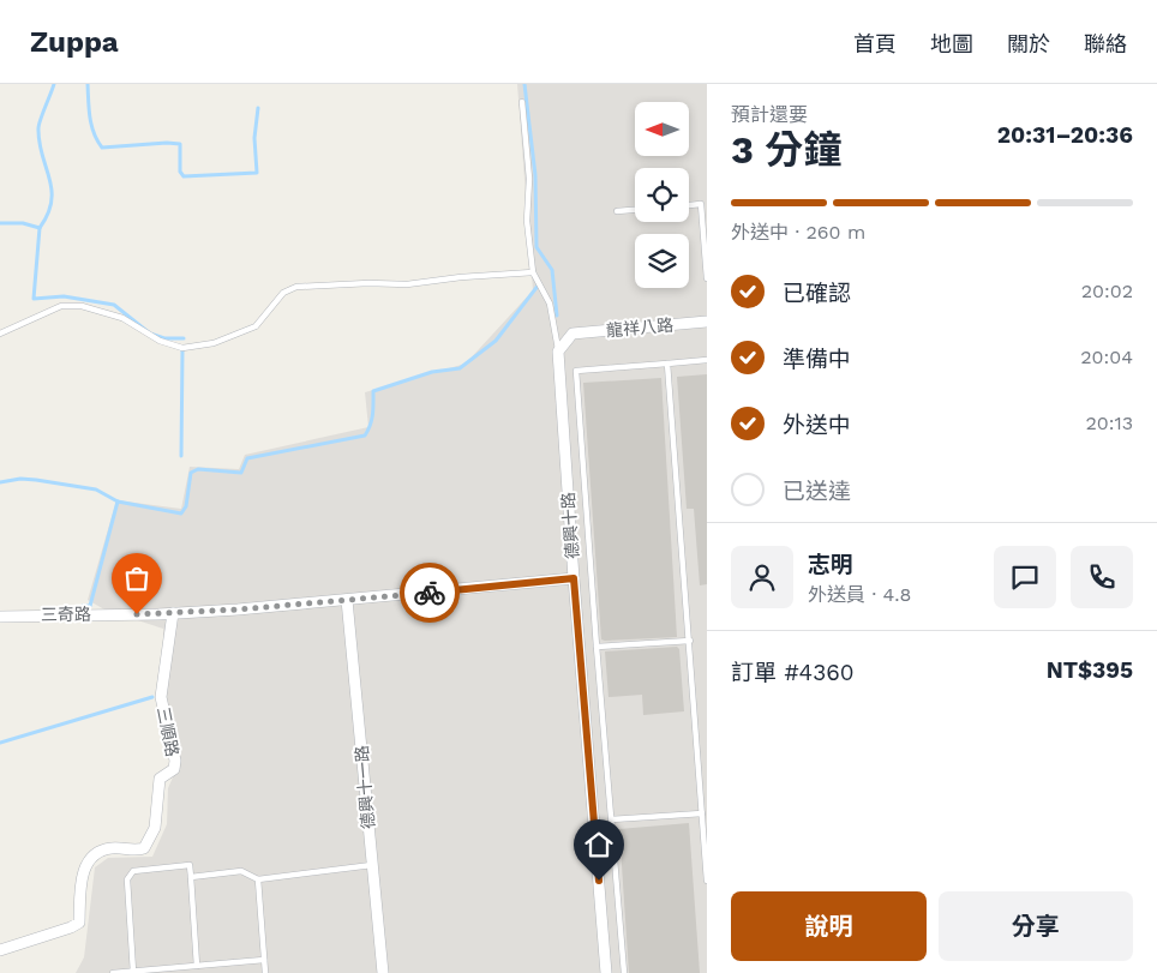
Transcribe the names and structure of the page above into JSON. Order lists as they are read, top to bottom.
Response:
{
  "streets": {
    "street": [
      "龍祥八路",
      "德興十路",
      "三奇路",
      "三順路",
      "德興十一路"
    ]
  },
  "crossings": [
    ["龍祥八路", "德興十路"],
    ["德興十路", "三奇路"],
    ["三奇路", "三順路"],
    ["三奇路", "德興十一路"]
  ],
  "north": "left",
  "page": {
    "header": "Zuppa",
    "nav": [
      "首頁",
      "地圖",
      "關於",
      "聯絡"
    ],
    "heading": ["3 分鐘", "預計還要", "20:31–20:36"],
    "panel": [
      "志明",
      "外送員 · 4.8",
      "訂單 #4360",
      "NT$395"
    ],
    "bar": "外送中 · 260 m",
    "list": [
      ["已確認", "20:02"],
      ["準備中", "20:04"],
      ["外送中", "20:13"],
      "已送達"
    ],
    "buttons": ["說明", "分享"]
  }
}
